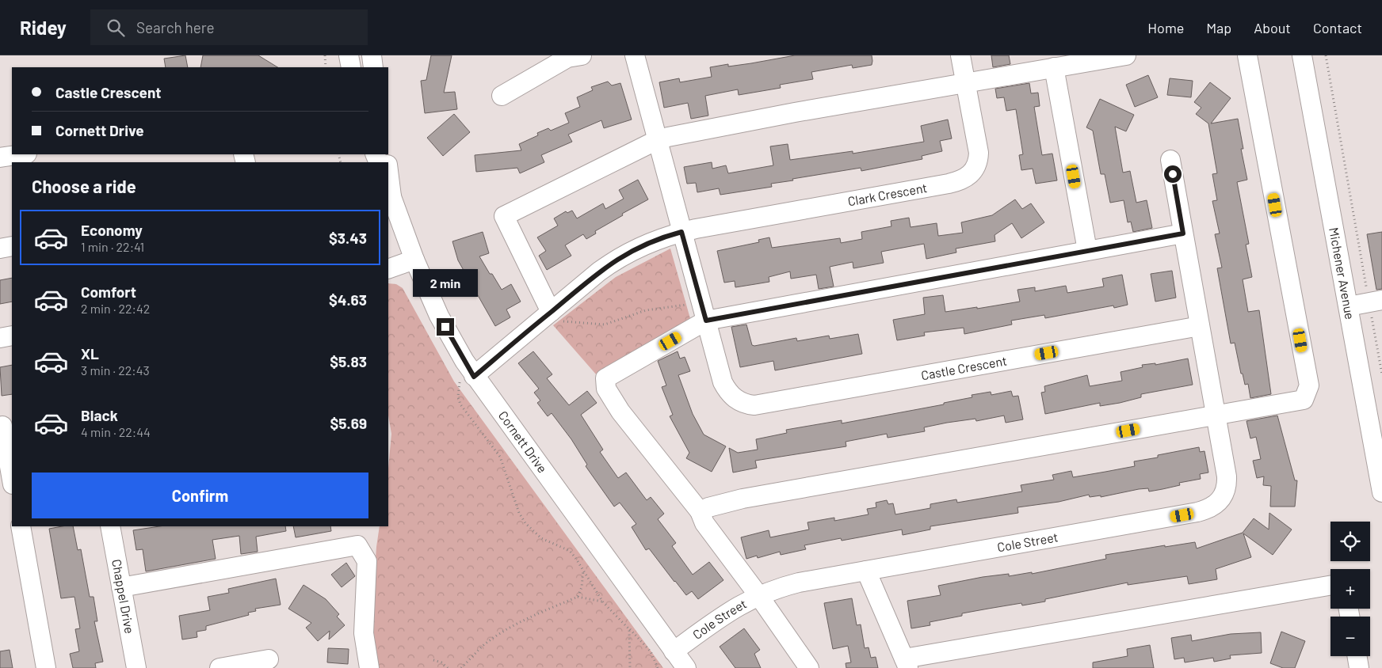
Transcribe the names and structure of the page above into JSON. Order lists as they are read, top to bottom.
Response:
{
  "streets": {
    "street": [
      "Clark Crescent",
      "Michener Avenue",
      "Castle Crescent",
      "Cornett Drive",
      "Cole Street",
      "Chappel Drive"
    ]
  },
  "crossings": [
    ["Clark Crescent", "Castle Crescent"],
    ["Clark Crescent", "Cornett Drive"],
    ["Castle Crescent", "Cole Street"],
    ["Cornett Drive", "Cole Street"]
  ],
  "page": {
    "header": "Ridey",
    "search": "Search here",
    "nav": [
      "Home",
      "Map",
      "About",
      "Contact"
    ],
    "banner": ["Castle Crescent", "Cornett Drive"],
    "heading": "Choose a ride",
    "list": [
      {
        "name": "Economy",
        "note": "1 min · 22:41",
        "value": "$3.43"
      },
      {
        "name": "Comfort",
        "note": "2 min · 22:42",
        "value": "$4.63"
      },
      {
        "name": "XL",
        "note": "3 min · 22:43",
        "value": "$5.83"
      },
      {
        "name": "Black",
        "note": "4 min · 22:44",
        "value": "$5.69"
      }
    ],
    "bubble": "2 min",
    "buttons": "Confirm",
    "map_buttons": ["+", "−"]
  }
}
